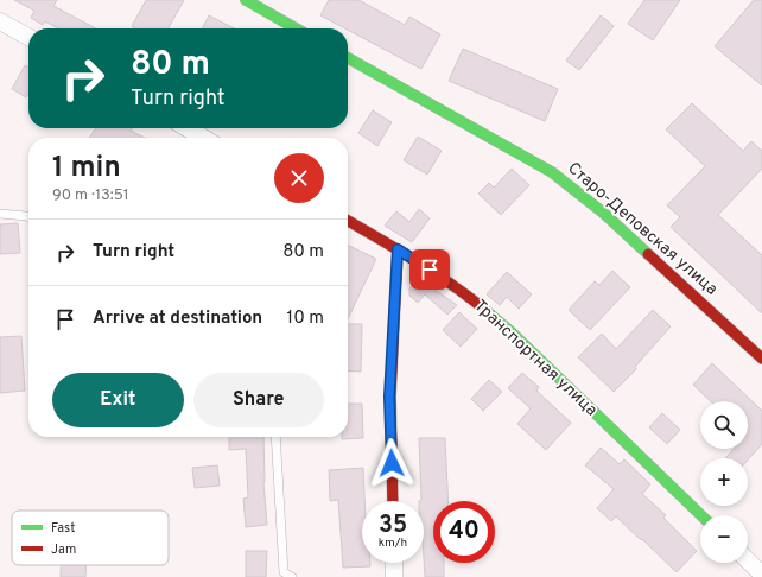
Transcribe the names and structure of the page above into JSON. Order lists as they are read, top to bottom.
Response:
{
  "streets": {
    "street": ["Старо-Деповская улица", "Транспортная улица"]
  },
  "legend": ["Fast", "Jam"],
  "page": {
    "turn": ["80 m", "Turn right"],
    "heading": ["1 min", "90 m · 13:51"],
    "list": [
      {
        "name": "Turn right",
        "value": "80 m"
      },
      {
        "name": "Arrive at destination",
        "value": "10 m"
      }
    ],
    "buttons": ["Exit", "Share"],
    "map_buttons": ["+", "−"],
    "speed": "35 km/h",
    "limit": "40"
  }
}
